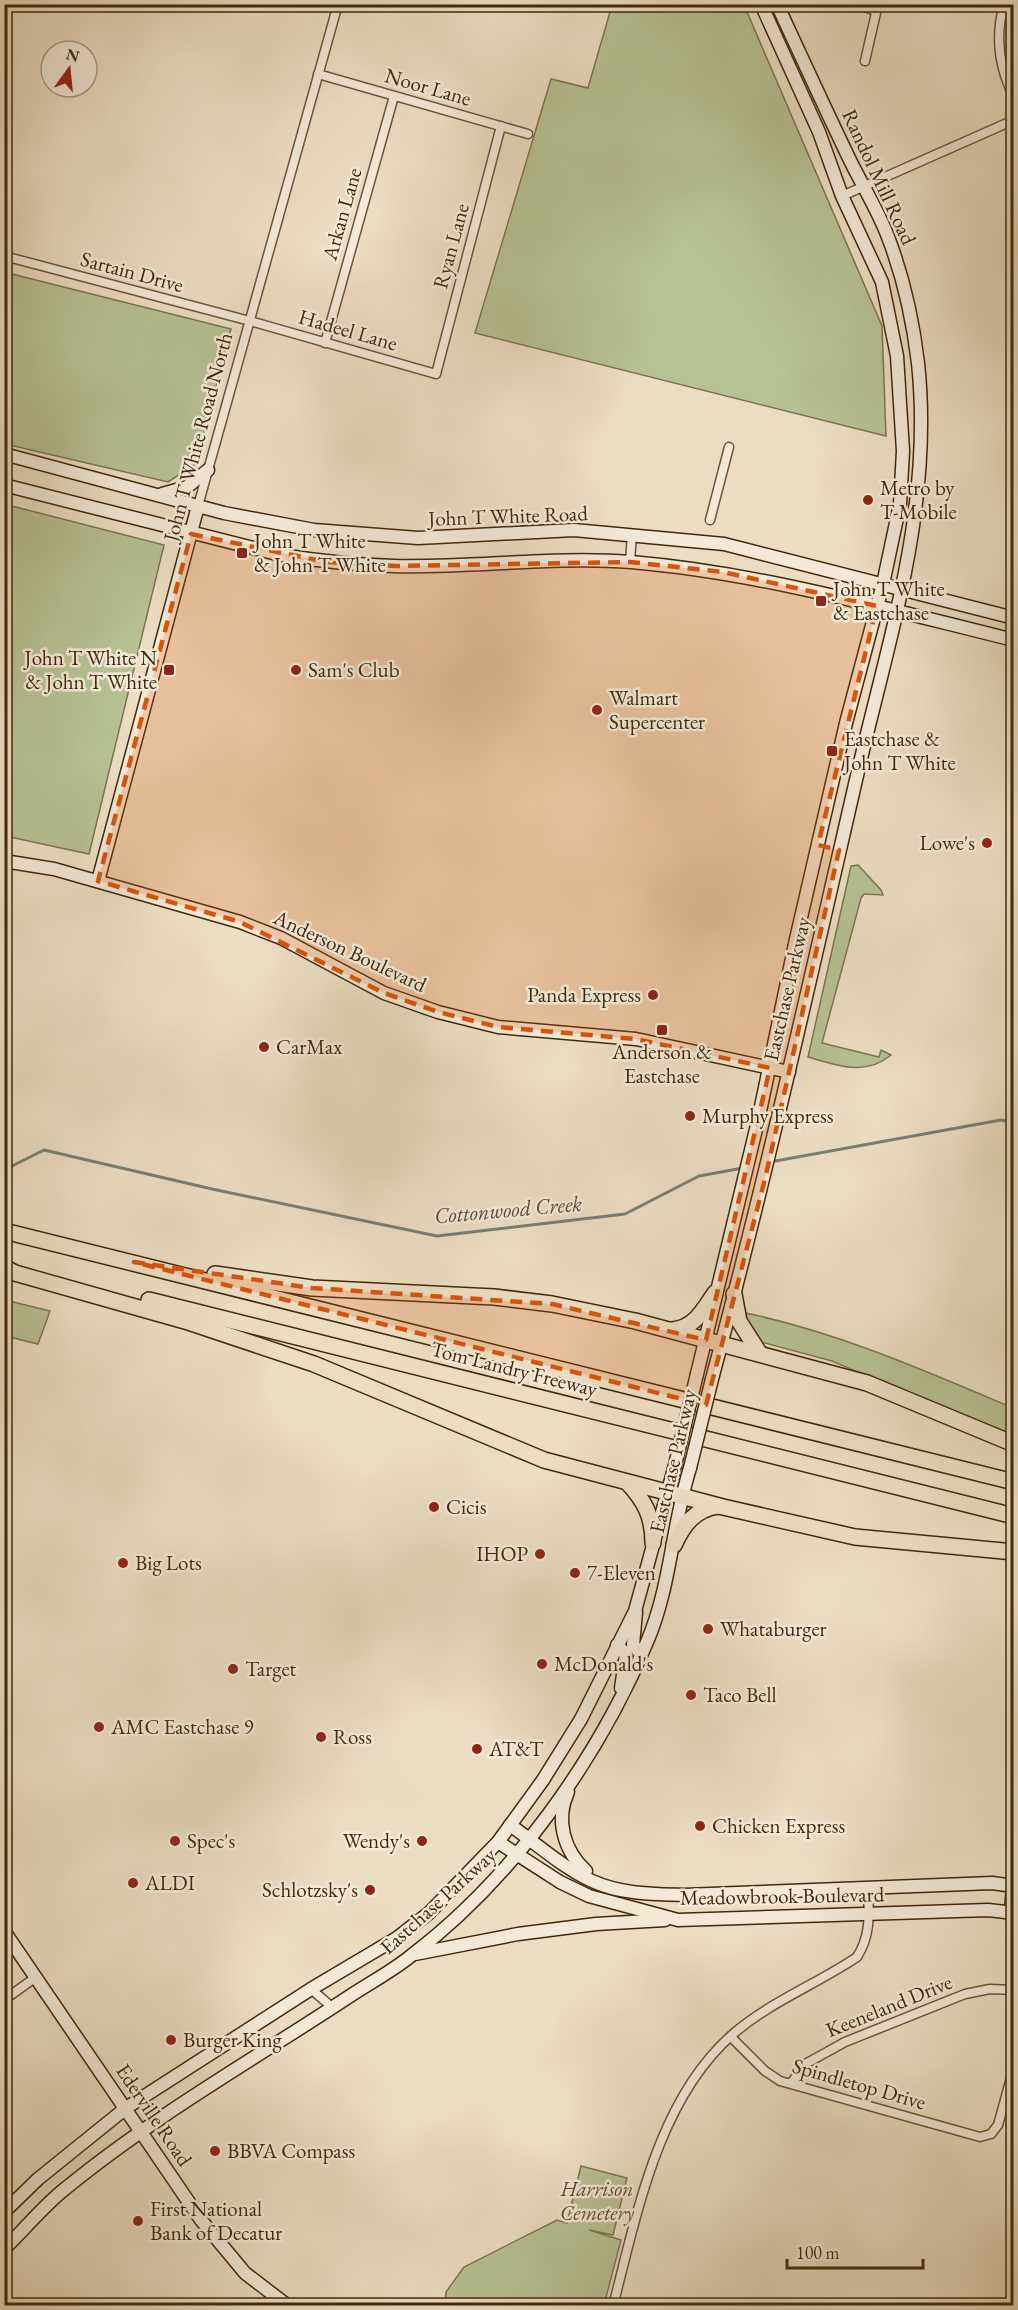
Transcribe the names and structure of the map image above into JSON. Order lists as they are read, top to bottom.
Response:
{
  "streets": {
    "highway": ["Tom Landry Freeway"],
    "main road": [
      "Randol Mill Road",
      "John T White Road North",
      "John T White Road",
      "Anderson Boulevard",
      "Eastchase Parkway",
      "Meadowbrook Boulevard",
      "Ederville Road"
    ],
    "street": [
      "Noor Lane",
      "Arkan Lane",
      "Ryan Lane",
      "Sartain Drive",
      "Hadeel Lane",
      "Keeneland Drive",
      "Spindletop Drive"
    ]
  },
  "crossings": [
    ["Noor Lane", "Arkan Lane"],
    ["Noor Lane", "Ryan Lane"],
    ["Noor Lane", "John T White Road North"],
    ["Randol Mill Road", "John T White Road"],
    ["Randol Mill Road", "Eastchase Parkway"],
    ["Arkan Lane", "Hadeel Lane"],
    ["Ryan Lane", "Hadeel Lane"],
    ["Sartain Drive", "Hadeel Lane"],
    ["Sartain Drive", "John T White Road North"],
    ["Hadeel Lane", "John T White Road North"],
    ["John T White Road North", "John T White Road"],
    ["John T White Road North", "Anderson Boulevard"],
    ["John T White Road", "Eastchase Parkway"],
    ["Anderson Boulevard", "Eastchase Parkway"],
    ["Eastchase Parkway", "Meadowbrook Boulevard"],
    ["Eastchase Parkway", "Ederville Road"],
    ["Keeneland Drive", "Spindletop Drive"]
  ],
  "water": ["Cottonwood Creek"],
  "parks": ["Harrison Cemetery"],
  "places": {
    "other": [
      "Metro by T-Mobile",
      "Sam's Club",
      "Walmart Supercenter",
      "Lowe's",
      "Panda Express",
      "CarMax",
      "Murphy Express",
      "Cicis",
      "IHOP",
      "Big Lots",
      "7-Eleven",
      "Whataburger",
      "McDonald's",
      "Target",
      "Taco Bell",
      "AMC Eastchase 9",
      "Ross",
      "AT&T",
      "Chicken Express",
      "Spec's",
      "Wendy's",
      "ALDI",
      "Schlotzsky's",
      "Burger King",
      "BBVA Compass",
      "First National Bank of Decatur"
    ],
    "transit": [
      "John T White & John T White",
      "John T White & Eastchase",
      "John T White N & John T White",
      "Eastchase & John T White",
      "Anderson & Eastchase"
    ]
  },
  "scale_bar": "100 m",
  "north": "top"
}
